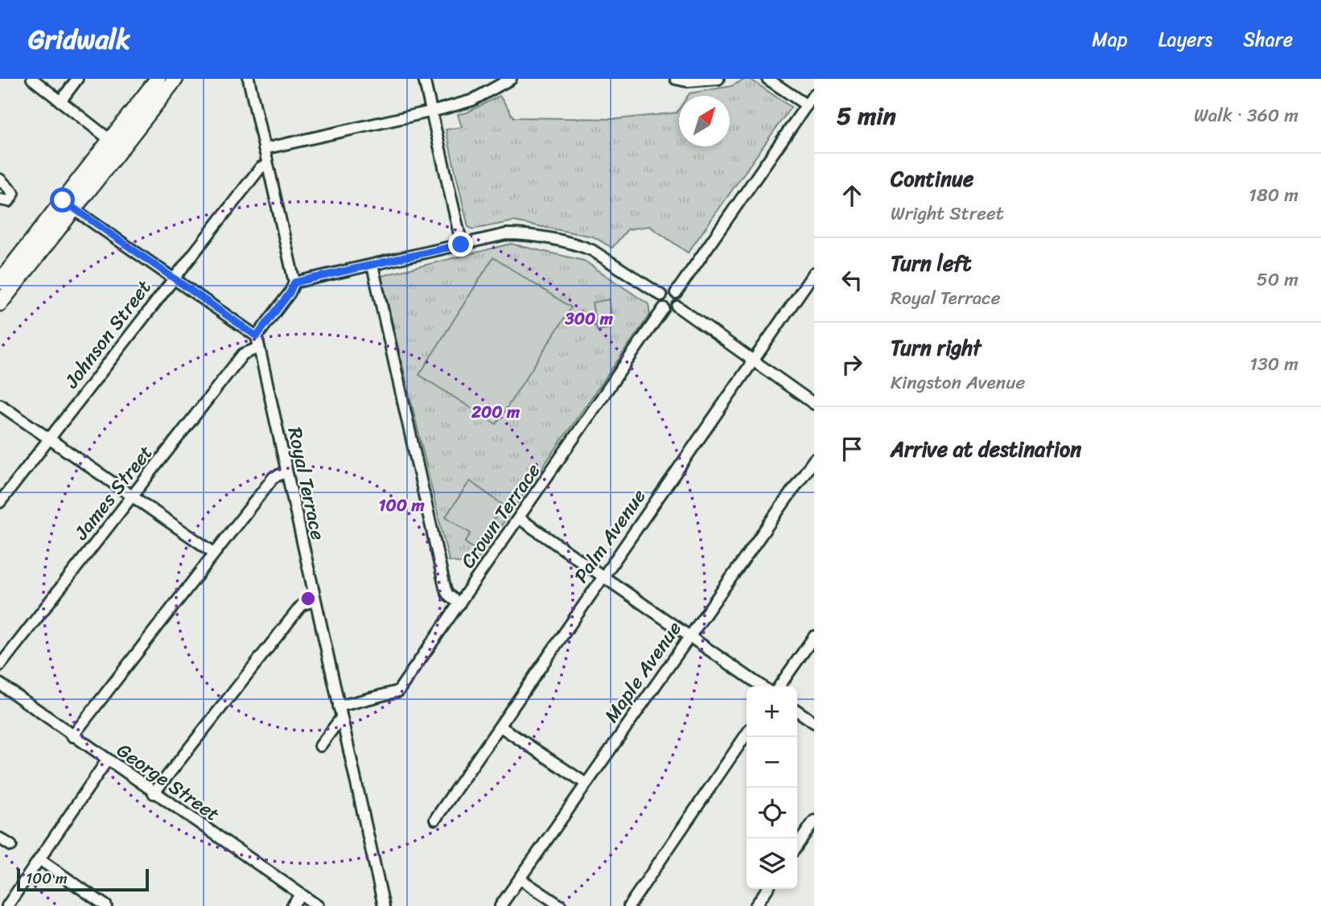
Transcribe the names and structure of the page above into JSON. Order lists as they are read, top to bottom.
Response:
{
  "streets": {
    "street": [
      "Johnson Street",
      "Royal Terrace",
      "James Street",
      "Crown Terrace",
      "Palm Avenue",
      "Maple Avenue",
      "George Street"
    ]
  },
  "crossings": [
    ["Royal Terrace", "James Street"],
    ["Royal Terrace", "Crown Terrace"]
  ],
  "scale_bar": "100 m",
  "north": "top right",
  "page": {
    "header": "Gridwalk",
    "nav": ["Map", "Layers", "Share"],
    "heading": ["5 min", "Walk · 360 m"],
    "list": [
      ["Continue", "Wright Street", "180 m"],
      ["Turn left", "Royal Terrace", "50 m"],
      ["Turn right", "Kingston Avenue", "130 m"],
      "Arrive at destination"
    ],
    "map_buttons": ["+", "−"],
    "scale": "100 m"
  },
  "rings": ["300 m", "200 m", "100 m"]
}
